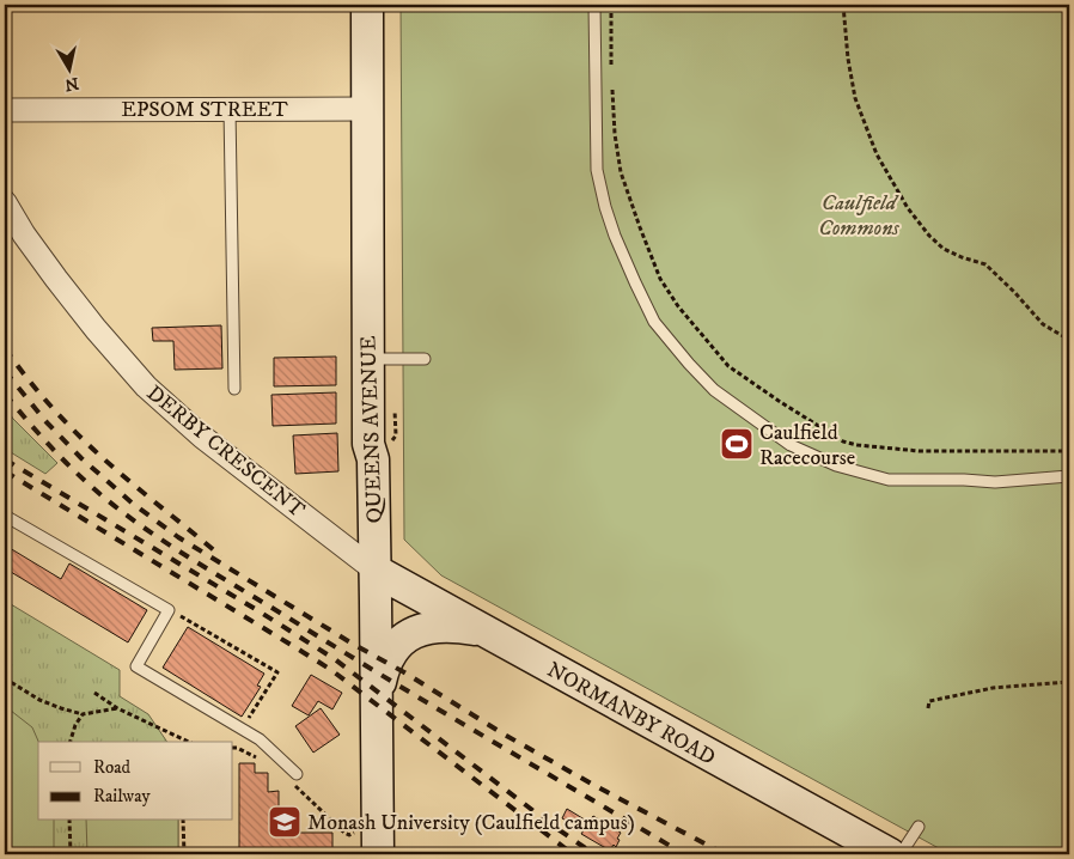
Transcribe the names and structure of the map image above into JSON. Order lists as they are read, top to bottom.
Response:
{
  "streets": {
    "street": [
      "EPSOM STREET",
      "QUEENS AVENUE",
      "DERBY CRESCENT",
      "NORMANBY ROAD"
    ]
  },
  "crossings": [
    ["EPSOM STREET", "QUEENS AVENUE"],
    ["QUEENS AVENUE", "DERBY CRESCENT"],
    ["QUEENS AVENUE", "NORMANBY ROAD"],
    ["DERBY CRESCENT", "NORMANBY ROAD"]
  ],
  "parks": ["Caulfield Commons"],
  "places": {
    "sports": ["Caulfield Racecourse"],
    "school or university": ["Monash University (Caulfield campus)"]
  },
  "legend": ["Road", "Railway"],
  "north": "bottom"
}
